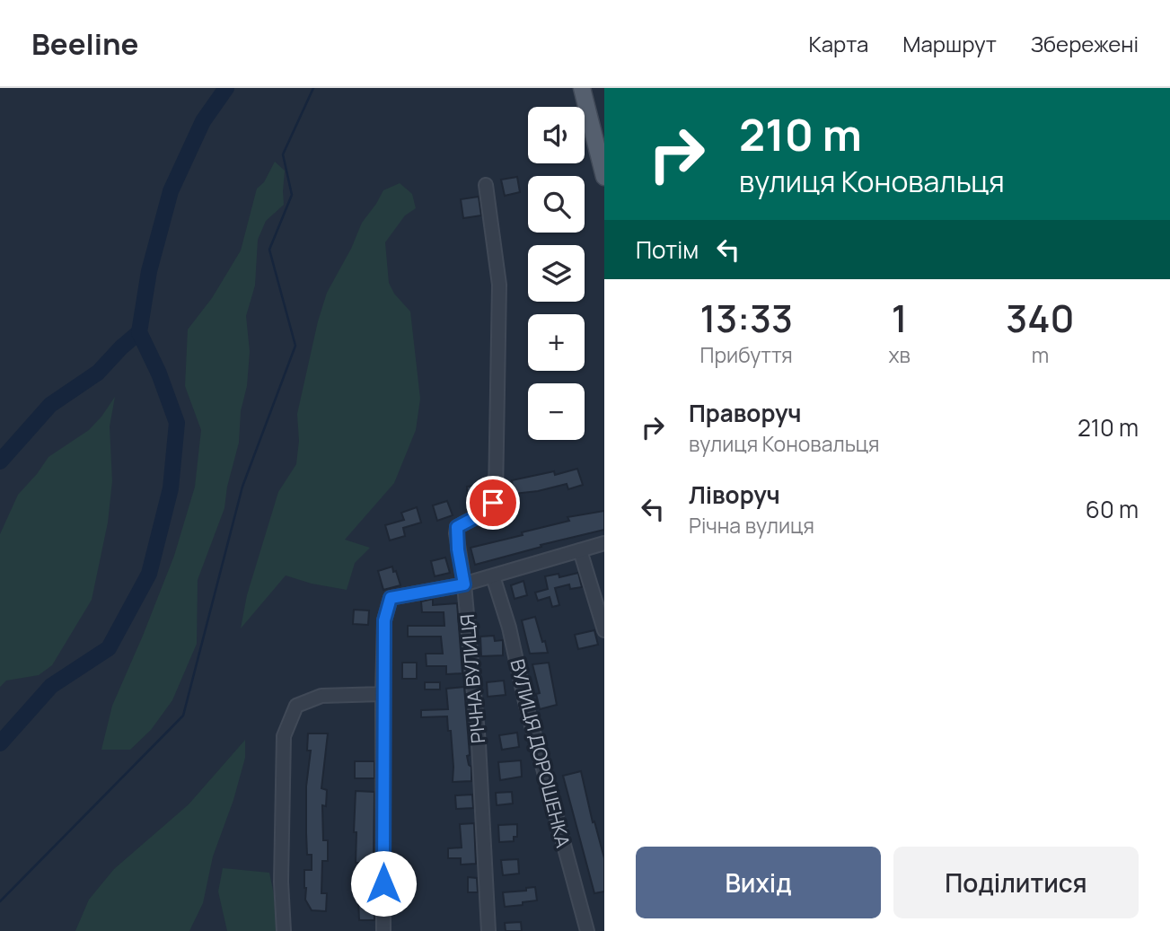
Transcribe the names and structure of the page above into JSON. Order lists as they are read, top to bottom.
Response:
{
  "streets": {
    "street": ["РІЧНА ВУЛИЦЯ", "ВУЛИЦЯ ДОРОШЕНКА"]
  },
  "page": {
    "header": "Beeline",
    "nav": ["Карта", "Маршрут", "Збережені"],
    "turn": ["210 m", "вулиця Коновальця"],
    "map_buttons": ["+", "−"],
    "then": "Потім",
    "eta": [
      "13:33",
      "Прибуття",
      "1",
      "хв",
      "340",
      "m"
    ],
    "list": [
      {
        "name": "Праворуч",
        "note": "вулиця Коновальця",
        "value": "210 m"
      },
      {
        "name": "Ліворуч",
        "note": "Річна вулиця",
        "value": "60 m"
      }
    ],
    "buttons": ["Вихід", "Поділитися"]
  }
}
